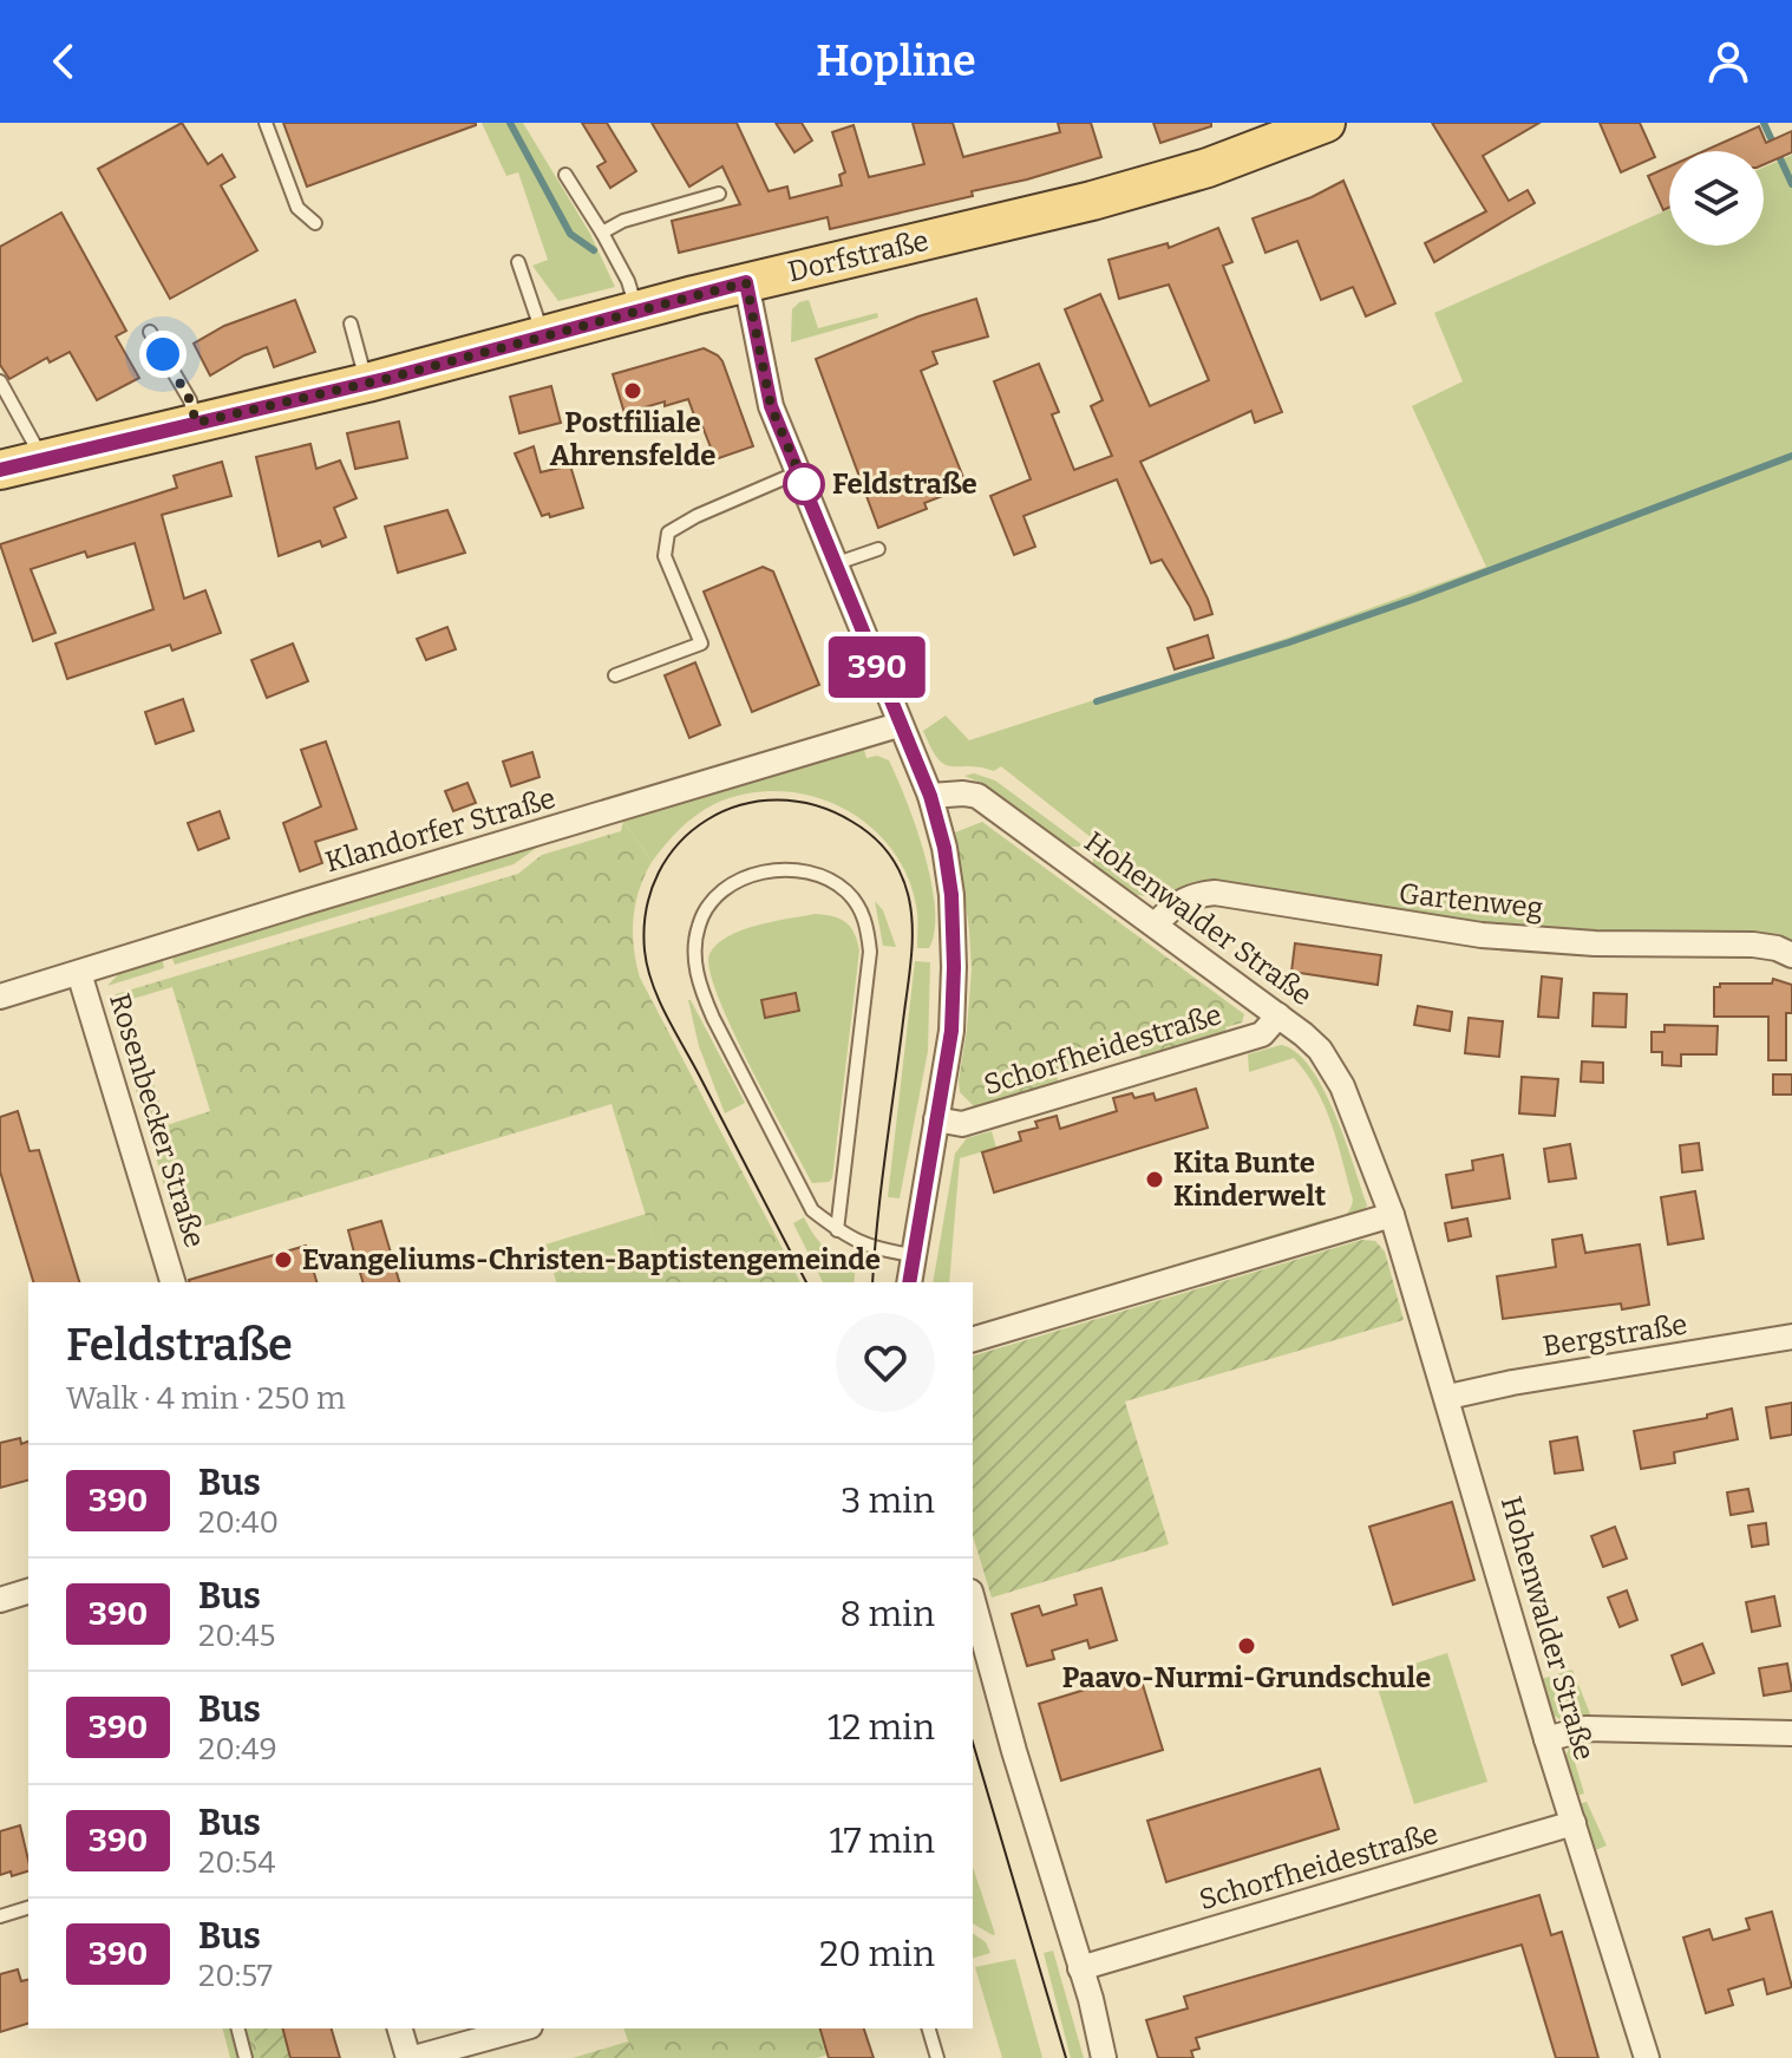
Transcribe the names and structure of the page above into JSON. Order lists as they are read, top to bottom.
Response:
{
  "streets": {
    "main road": ["Dorfstraße"],
    "street": [
      "Klandorfer Straße",
      "Gartenweg",
      "Hohenwalder Straße",
      "Schorfheidestraße",
      "Rosenbecker Straße",
      "Bergstraße"
    ]
  },
  "crossings": [
    ["Klandorfer Straße", "Schorfheidestraße"],
    ["Klandorfer Straße", "Rosenbecker Straße"],
    ["Gartenweg", "Hohenwalder Straße"],
    ["Hohenwalder Straße", "Schorfheidestraße"],
    ["Hohenwalder Straße", "Bergstraße"]
  ],
  "places": [
    "Postfiliale Ahrensfelde",
    "Feldstraße",
    "Kita Bunte Kinderwelt",
    "Evangeliums-Christen-Baptistengemeinde",
    "Paavo-Nurmi-Grundschule"
  ],
  "lines": ["bus line 390"],
  "page": {
    "header": "Hopline",
    "on_map": "390",
    "heading": ["Feldstraße", "Walk · 4 min · 250 m"],
    "list": [
      {
        "mark": "390",
        "name": "Bus",
        "note": "20:40",
        "value": "3 min"
      },
      {
        "mark": "390",
        "name": "Bus",
        "note": "20:45",
        "value": "8 min"
      },
      {
        "mark": "390",
        "name": "Bus",
        "note": "20:49",
        "value": "12 min"
      },
      {
        "mark": "390",
        "name": "Bus",
        "note": "20:54",
        "value": "17 min"
      },
      {
        "mark": "390",
        "name": "Bus",
        "note": "20:57",
        "value": "20 min"
      }
    ]
  }
}
